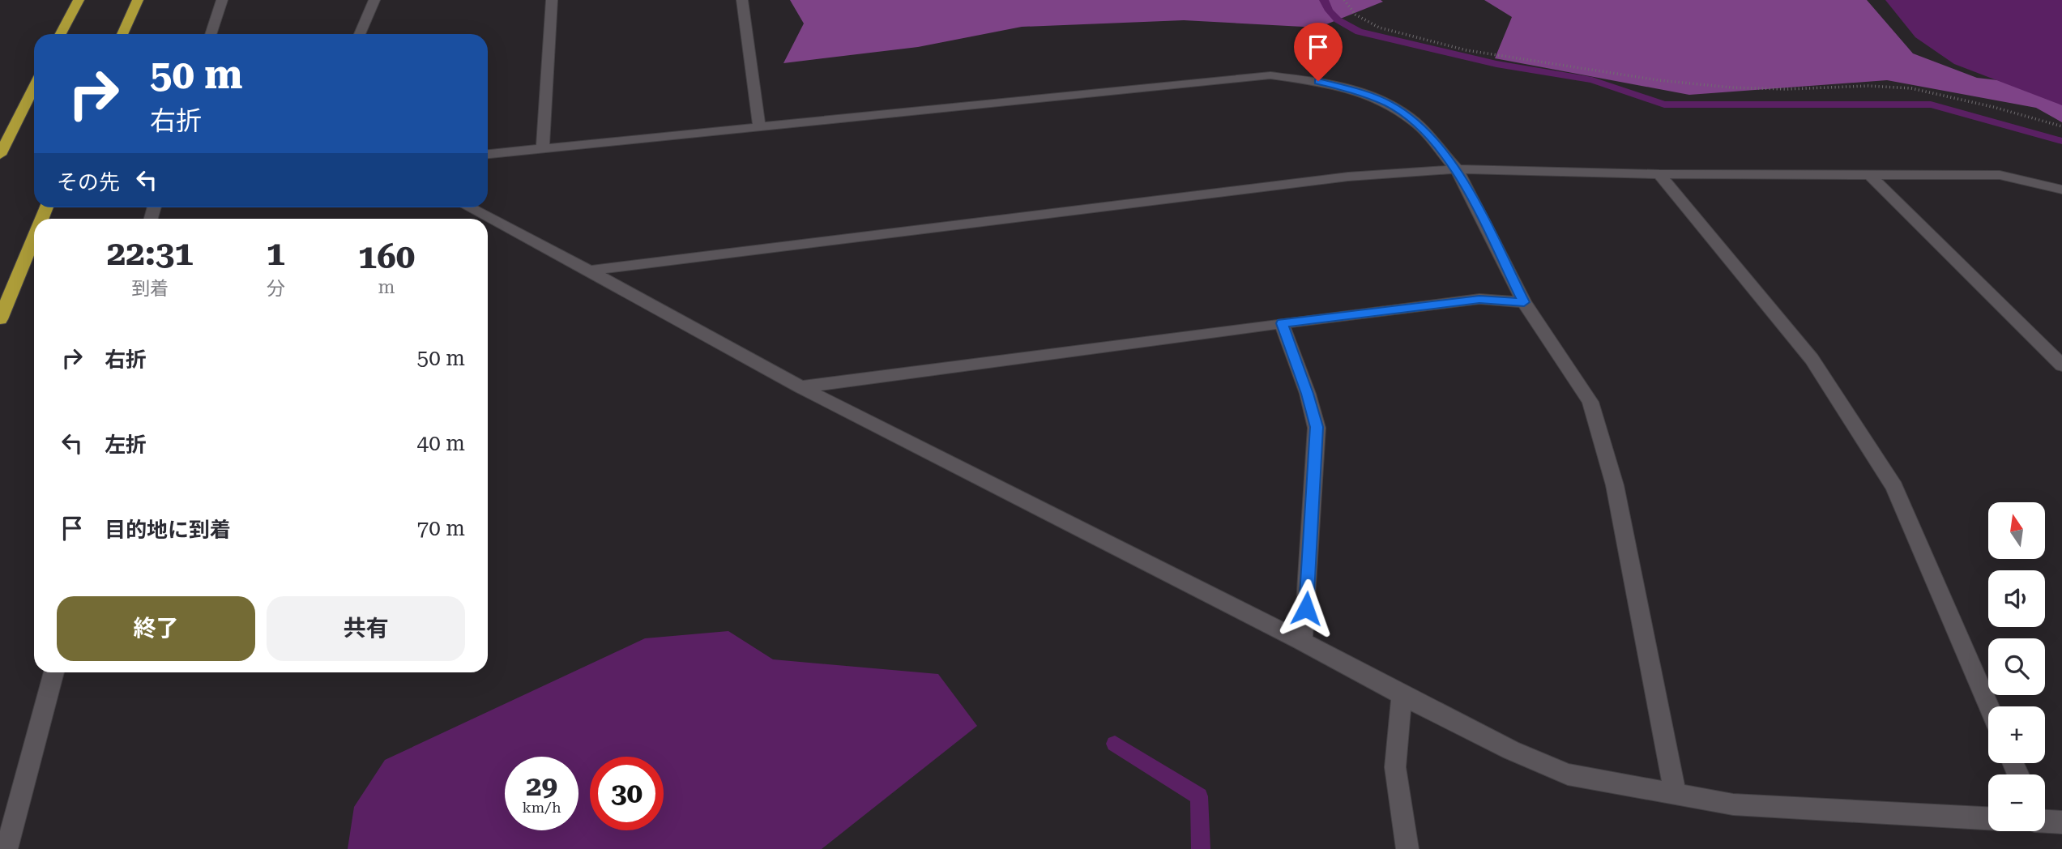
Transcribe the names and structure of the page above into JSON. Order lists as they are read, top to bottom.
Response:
{
  "north": "top",
  "page": {
    "turn": ["50 m", "右折"],
    "then": "その先",
    "eta": [
      "22:31",
      "到着",
      "1",
      "分",
      "160",
      "m"
    ],
    "list": [
      {
        "name": "右折",
        "value": "50 m"
      },
      {
        "name": "左折",
        "value": "40 m"
      },
      {
        "name": "目的地に到着",
        "value": "70 m"
      }
    ],
    "map_buttons": ["+", "−"],
    "buttons": ["終了", "共有"],
    "speed": "29 km/h",
    "limit": "30"
  }
}
